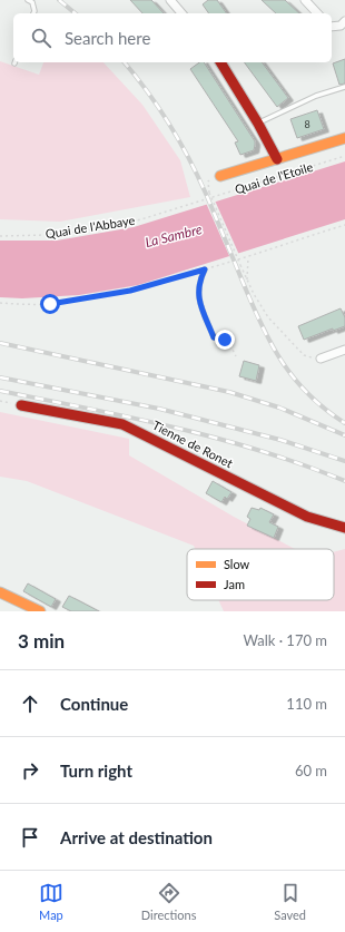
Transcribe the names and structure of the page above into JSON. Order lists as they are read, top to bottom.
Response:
{
  "streets": {
    "street": ["Tienne de Ronet"],
    "path": ["Quai de l'Etoile", "Quai de l'Abbaye"]
  },
  "crossings": [
    ["Quai de l'Etoile", "Quai de l'Abbaye"]
  ],
  "water": ["La Sambre"],
  "house_numbers": ["8"],
  "legend": ["Slow", "Jam"],
  "page": {
    "search": "Search here",
    "heading": ["3 min", "Walk · 170 m"],
    "list": [
      ["Continue", "110 m"],
      ["Turn right", "60 m"],
      "Arrive at destination"
    ],
    "nav": ["Map", "Directions", "Saved"]
  }
}
